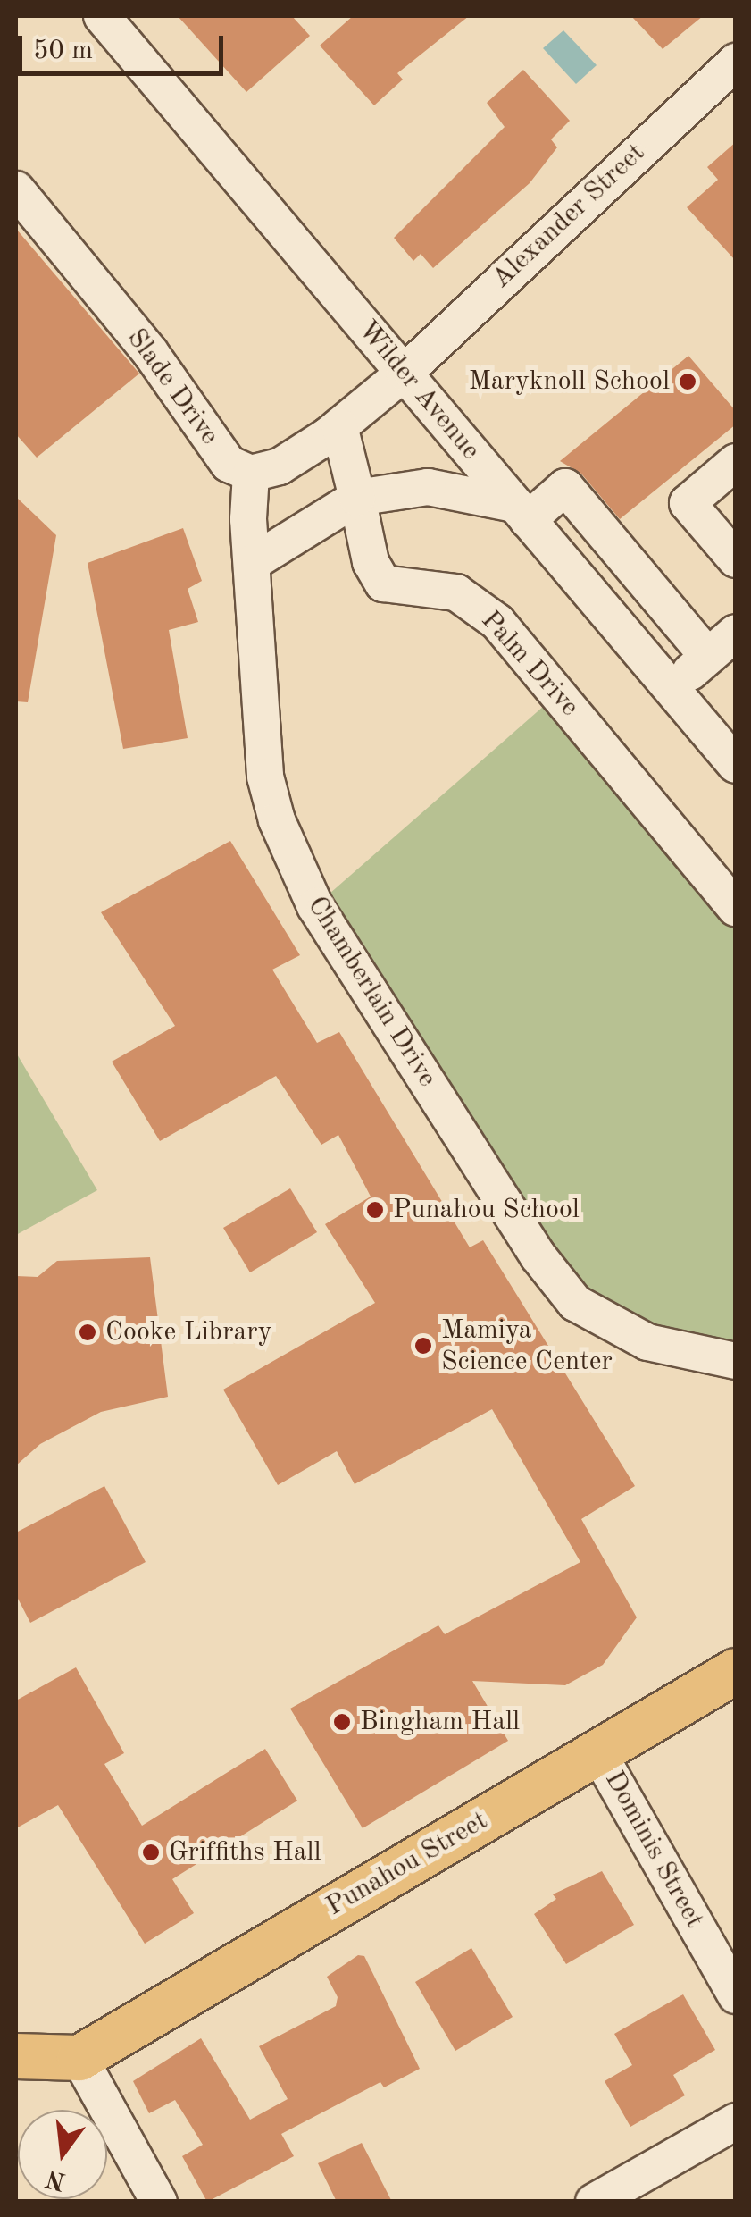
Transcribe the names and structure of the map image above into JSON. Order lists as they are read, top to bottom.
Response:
{
  "streets": {
    "main road": ["Punahou Street"],
    "street": [
      "Alexander Street",
      "Slade Drive",
      "Wilder Avenue",
      "Palm Drive",
      "Chamberlain Drive",
      "Dominis Street"
    ]
  },
  "crossings": [
    ["Alexander Street", "Wilder Avenue"],
    ["Slade Drive", "Chamberlain Drive"],
    ["Dominis Street", "Punahou Street"]
  ],
  "places": [
    "Maryknoll School",
    "Punahou School",
    "Cooke Library",
    "Mamiya Science Center",
    "Bingham Hall",
    "Griffiths Hall"
  ],
  "scale_bar": "50 m",
  "north": "bottom"
}
